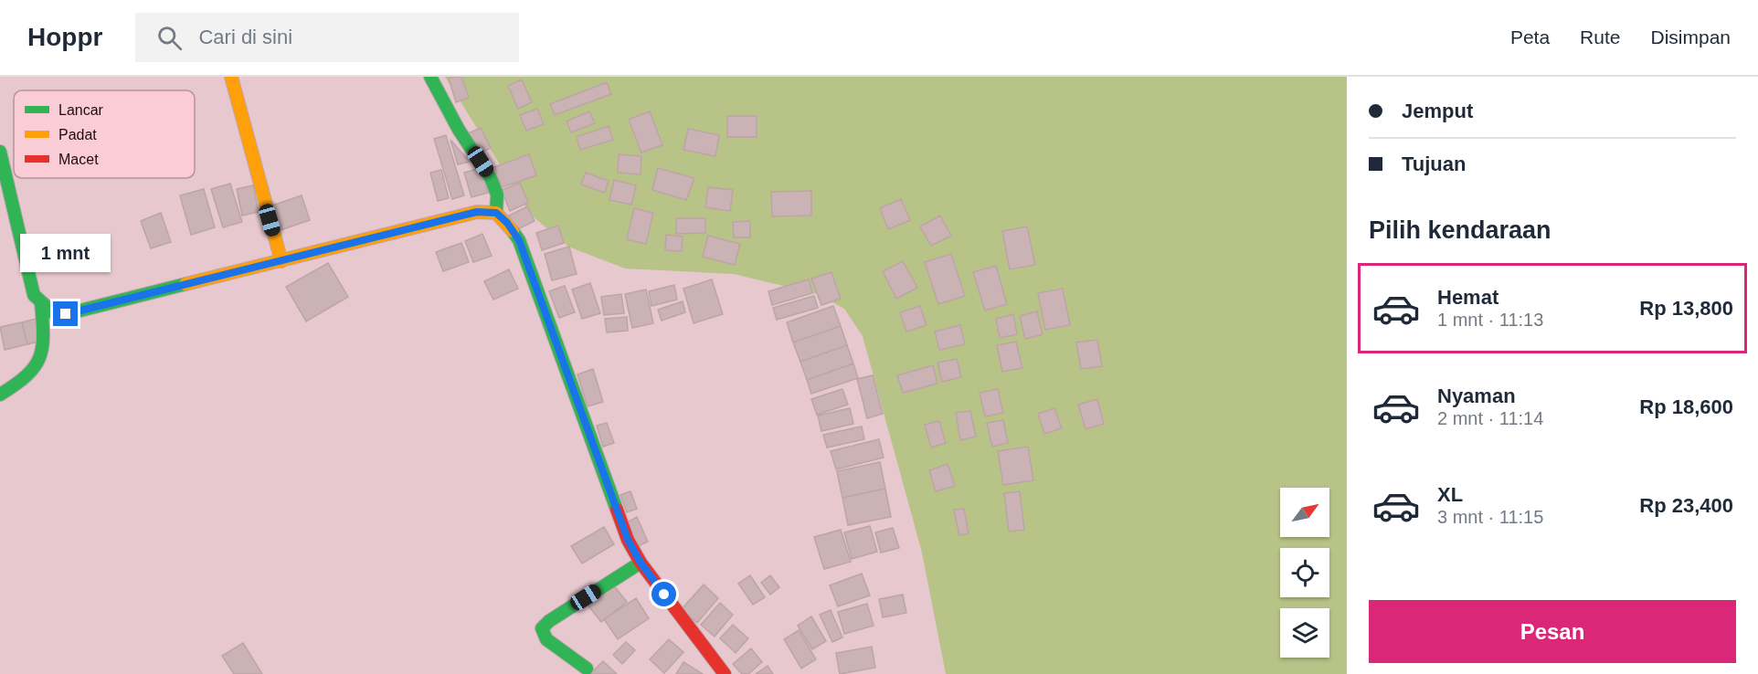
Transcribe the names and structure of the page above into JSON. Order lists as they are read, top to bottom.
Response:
{
  "legend": ["Lancar", "Padat", "Macet"],
  "north": "top right",
  "page": {
    "header": "Hoppr",
    "search": "Cari di sini",
    "nav": ["Peta", "Rute", "Disimpan"],
    "banner": ["Jemput", "Tujuan"],
    "heading": "Pilih kendaraan",
    "bubble": "1 mnt",
    "list": [
      {
        "name": "Hemat",
        "note": "1 mnt · 11:13",
        "value": "Rp 13,800"
      },
      {
        "name": "Nyaman",
        "note": "2 mnt · 11:14",
        "value": "Rp 18,600"
      },
      {
        "name": "XL",
        "note": "3 mnt · 11:15",
        "value": "Rp 23,400"
      }
    ],
    "buttons": "Pesan"
  }
}
